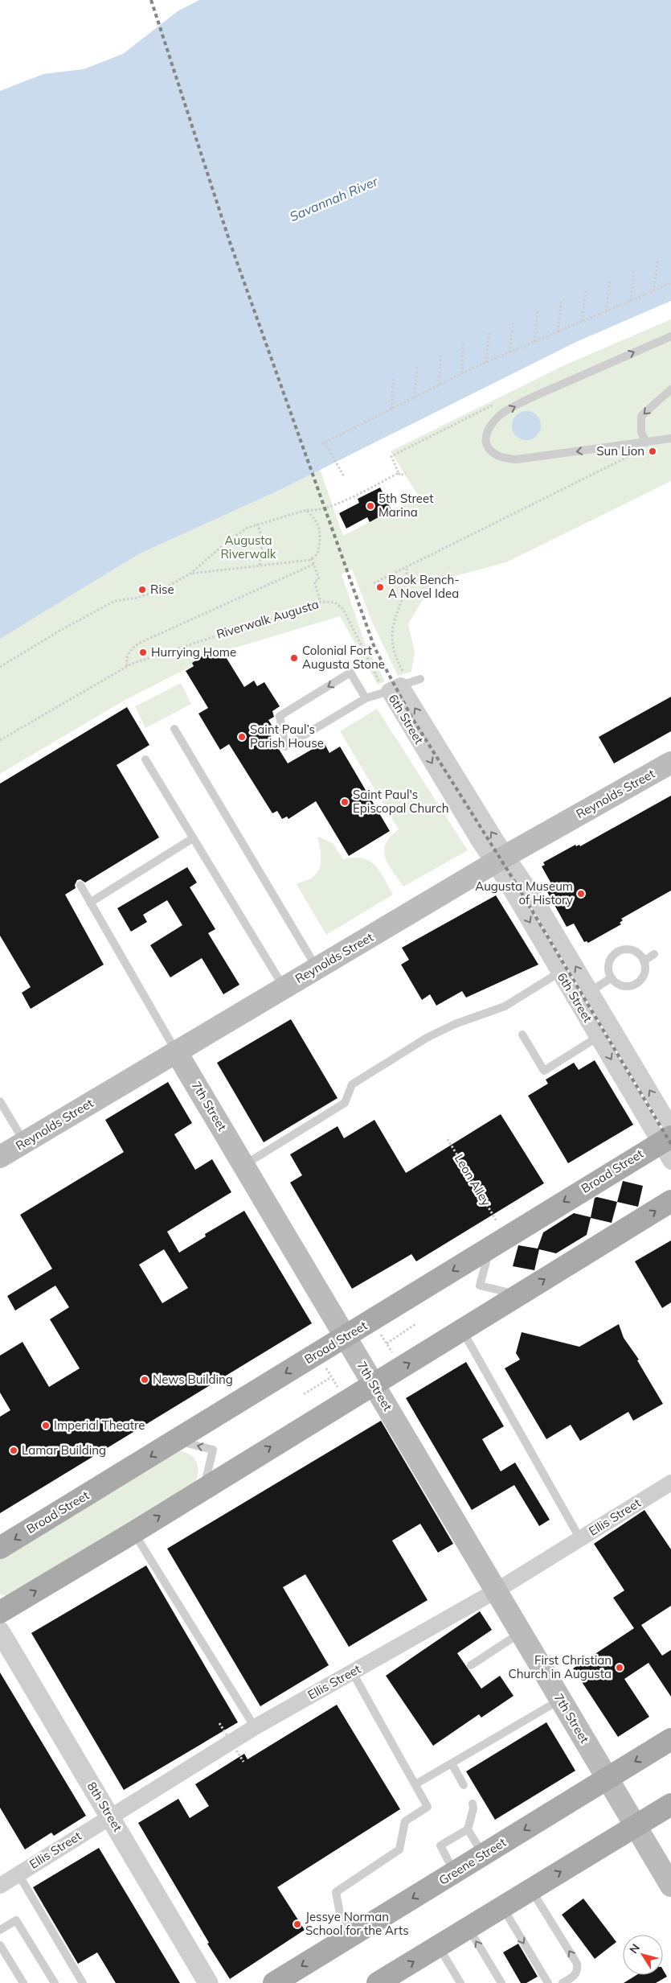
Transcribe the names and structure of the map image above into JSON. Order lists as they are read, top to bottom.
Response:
{
  "streets": {
    "main road": [
      "Reynolds Street",
      "7th Street",
      "Broad Street",
      "Greene Street"
    ],
    "street": ["6th Street", "Ellis Street", "8th Street"],
    "path": ["Riverwalk Augusta", "Leon Alley"]
  },
  "crossings": [
    ["Riverwalk Augusta", "6th Street"],
    ["6th Street", "Reynolds Street"],
    ["6th Street", "Broad Street"],
    ["Reynolds Street", "7th Street"],
    ["7th Street", "Broad Street"],
    ["7th Street", "Ellis Street"],
    ["7th Street", "Greene Street"],
    ["Ellis Street", "8th Street"]
  ],
  "water": ["Savannah River"],
  "parks": ["Augusta Riverwalk"],
  "places": [
    "Sun Lion",
    "5th Street Marina",
    "Book Bench- A Novel Idea",
    "Rise",
    "Hurrying Home",
    "Colonial Fort Augusta Stone",
    "Saint Paul’s Parish House",
    "Saint Paul's Episcopal Church",
    "Augusta Museum of History",
    "News Building",
    "Imperial Theatre",
    "Lamar Building",
    "First Christian Church in Augusta",
    "Jessye Norman School for the Arts"
  ],
  "north": "top left"
}
